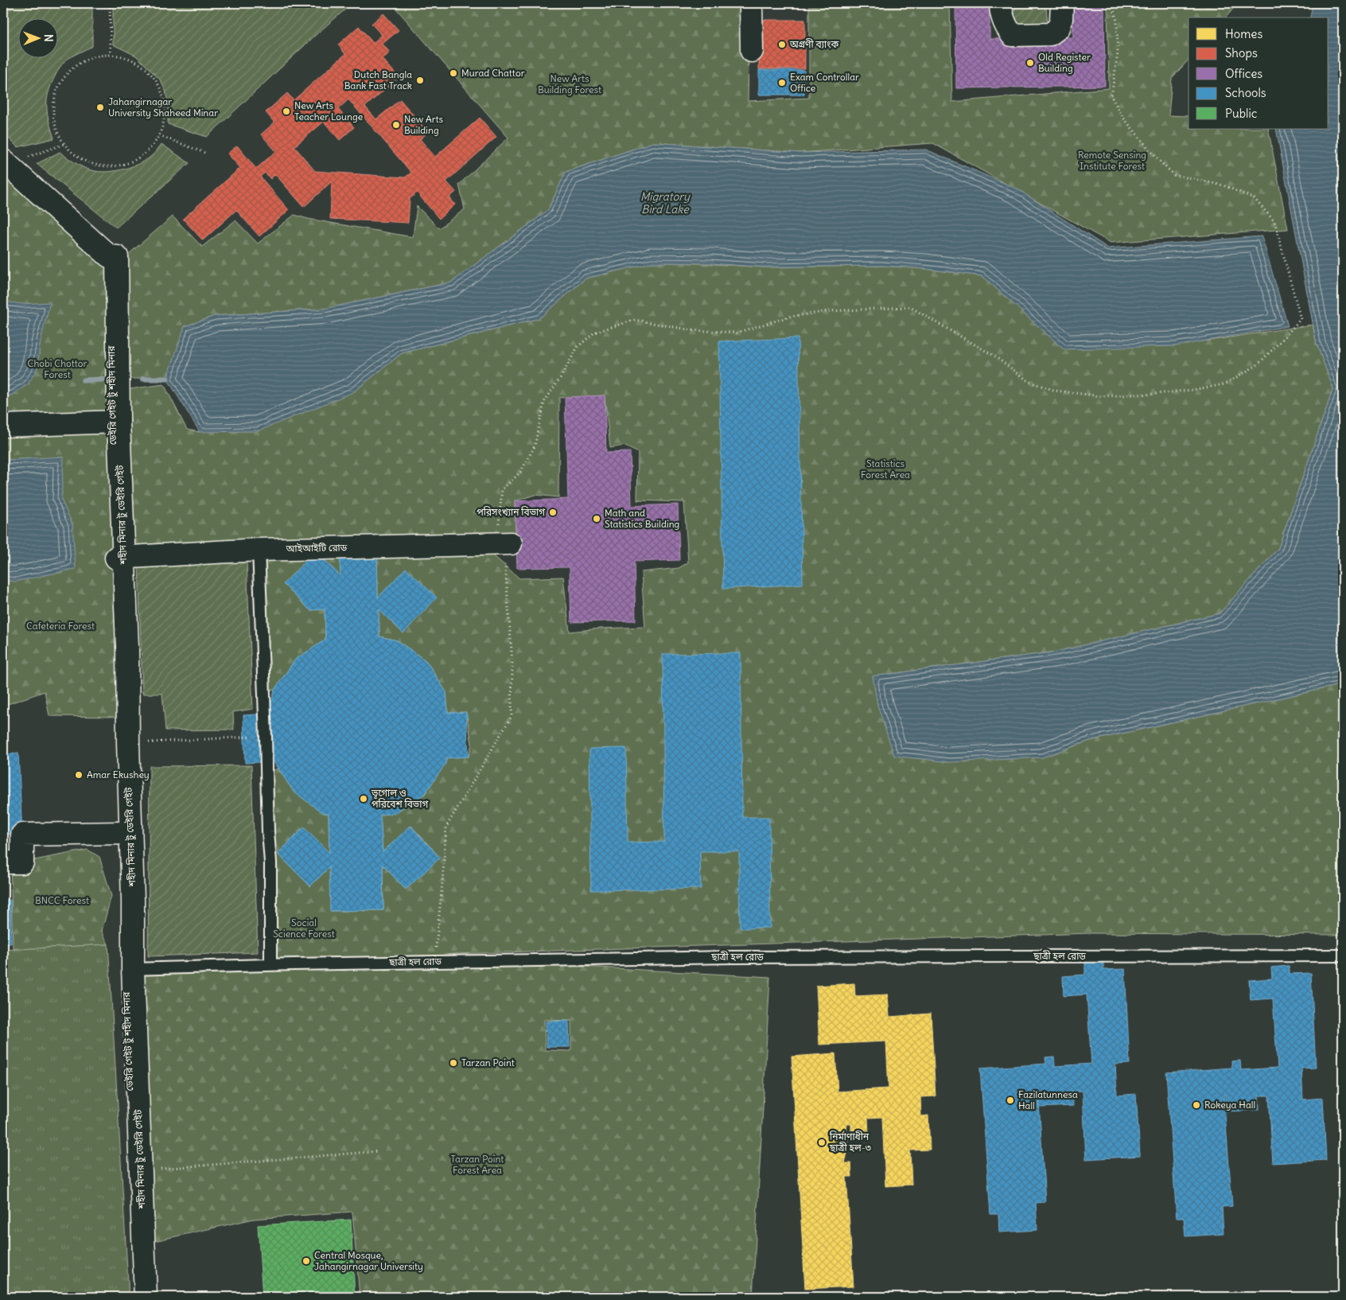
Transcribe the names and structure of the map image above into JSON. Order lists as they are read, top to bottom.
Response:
{
  "streets": {
    "street": ["ডেইরি গেইট টু শহীদ মিনার", "শহীদ মিনার টু ডেইরি গেইট", "আইআইটি রোড"],
    "lane": ["ছাত্রী হল রোড"]
  },
  "crossings": [
    ["ডেইরি গেইট টু শহীদ মিনার", "শহীদ মিনার টু ডেইরি গেইট"],
    ["ডেইরি গেইট টু শহীদ মিনার", "ছাত্রী হল রোড"],
    ["শহীদ মিনার টু ডেইরি গেইট", "আইআইটি রোড"],
    ["শহীদ মিনার টু ডেইরি গেইট", "ছাত্রী হল রোড"]
  ],
  "water": ["Migratory Bird Lake"],
  "parks": [
    "New Arts Building Forest",
    "Remote Sensing Institute Forest",
    "Chobi Chottor Forest",
    "Statistics Forest Area",
    "Cafeteria Forest",
    "BNCC Forest",
    "Social Science Forest",
    "Tarzan Point Forest Area"
  ],
  "places": [
    "অগ্রণী ব্যাংক",
    "Old Register Building",
    "Murad Chattor",
    "Dutch Bangla Bank Fast Track",
    "Exam Controllar Office",
    "Jahangirnagar University Shaheed Minar",
    "New Arts Teacher Lounge",
    "New Arts Building",
    "পরিসংখ্যান বিভাগ",
    "Math and Statistics Building",
    "Amar Ekushey",
    "ভূগোল ও পরিবেশ বিভাগ",
    "Tarzan Point",
    "Fazilatunnesa Hall",
    "Rokeya Hall",
    "নির্মাণাধীন ছাত্রী হল-৩",
    "Central Mosque, Jahangirnagar University"
  ],
  "legend": [
    "Homes",
    "Shops",
    "Offices",
    "Schools",
    "Public"
  ],
  "north": "right"
}
